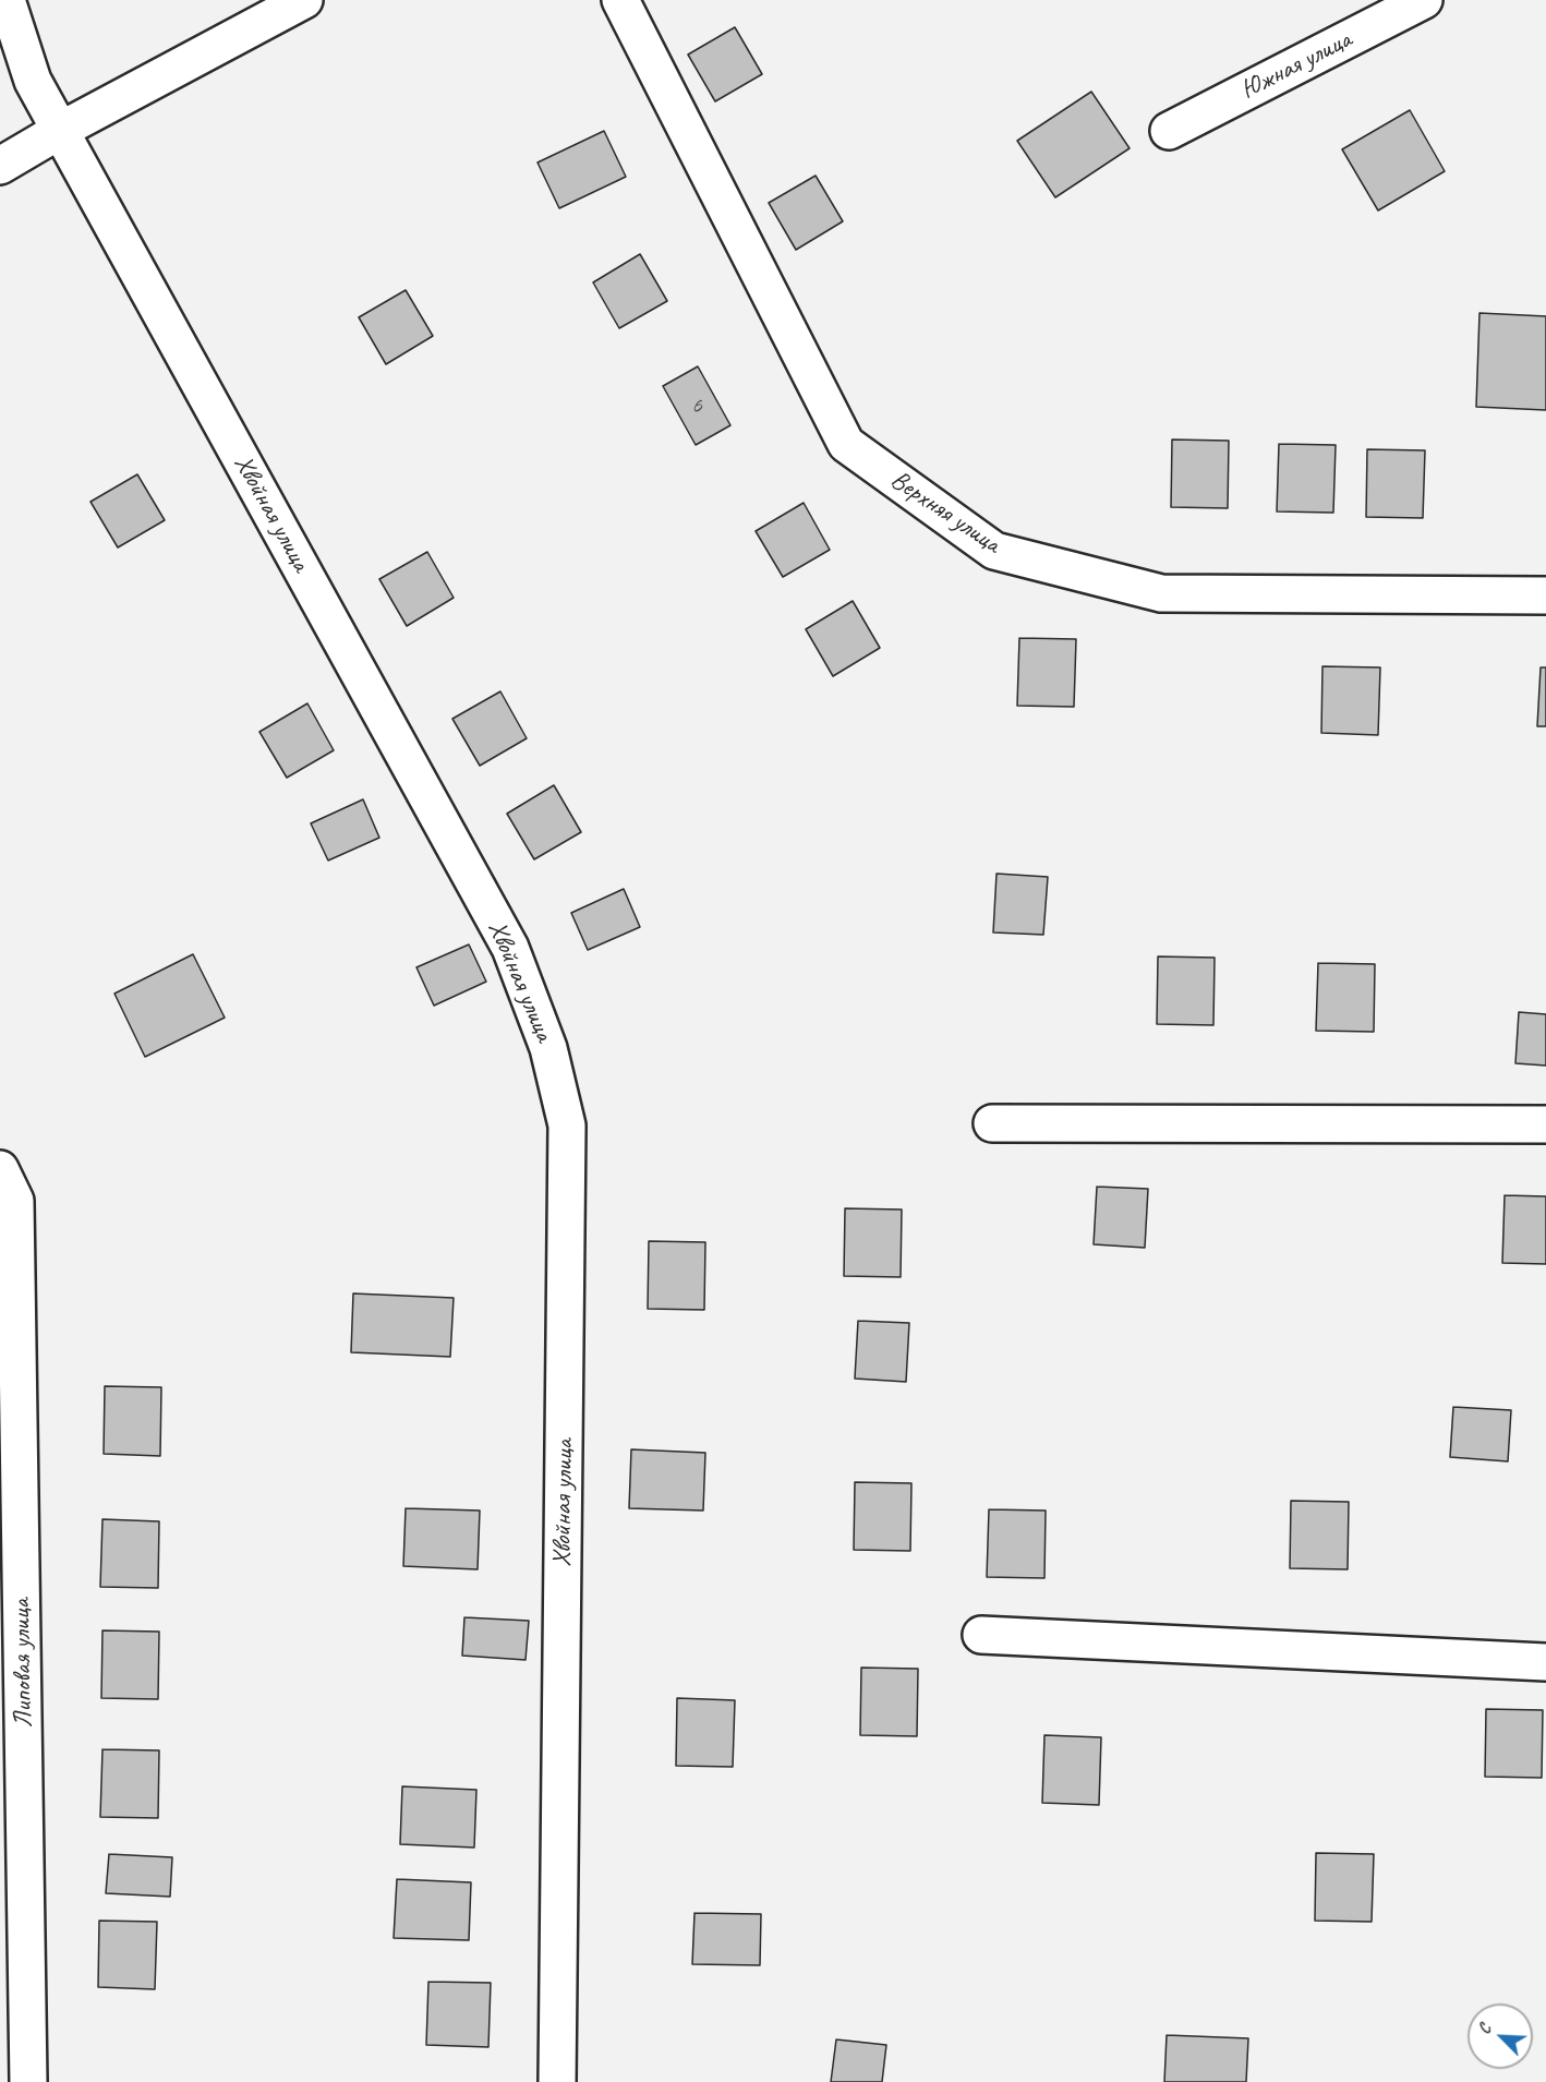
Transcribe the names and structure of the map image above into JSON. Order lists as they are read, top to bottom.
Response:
{
  "streets": {
    "street": [
      "Южная улица",
      "Верхняя улица",
      "Хвойная улица",
      "Липовая улица"
    ]
  },
  "house_numbers": ["6"],
  "north": "top left"
}
